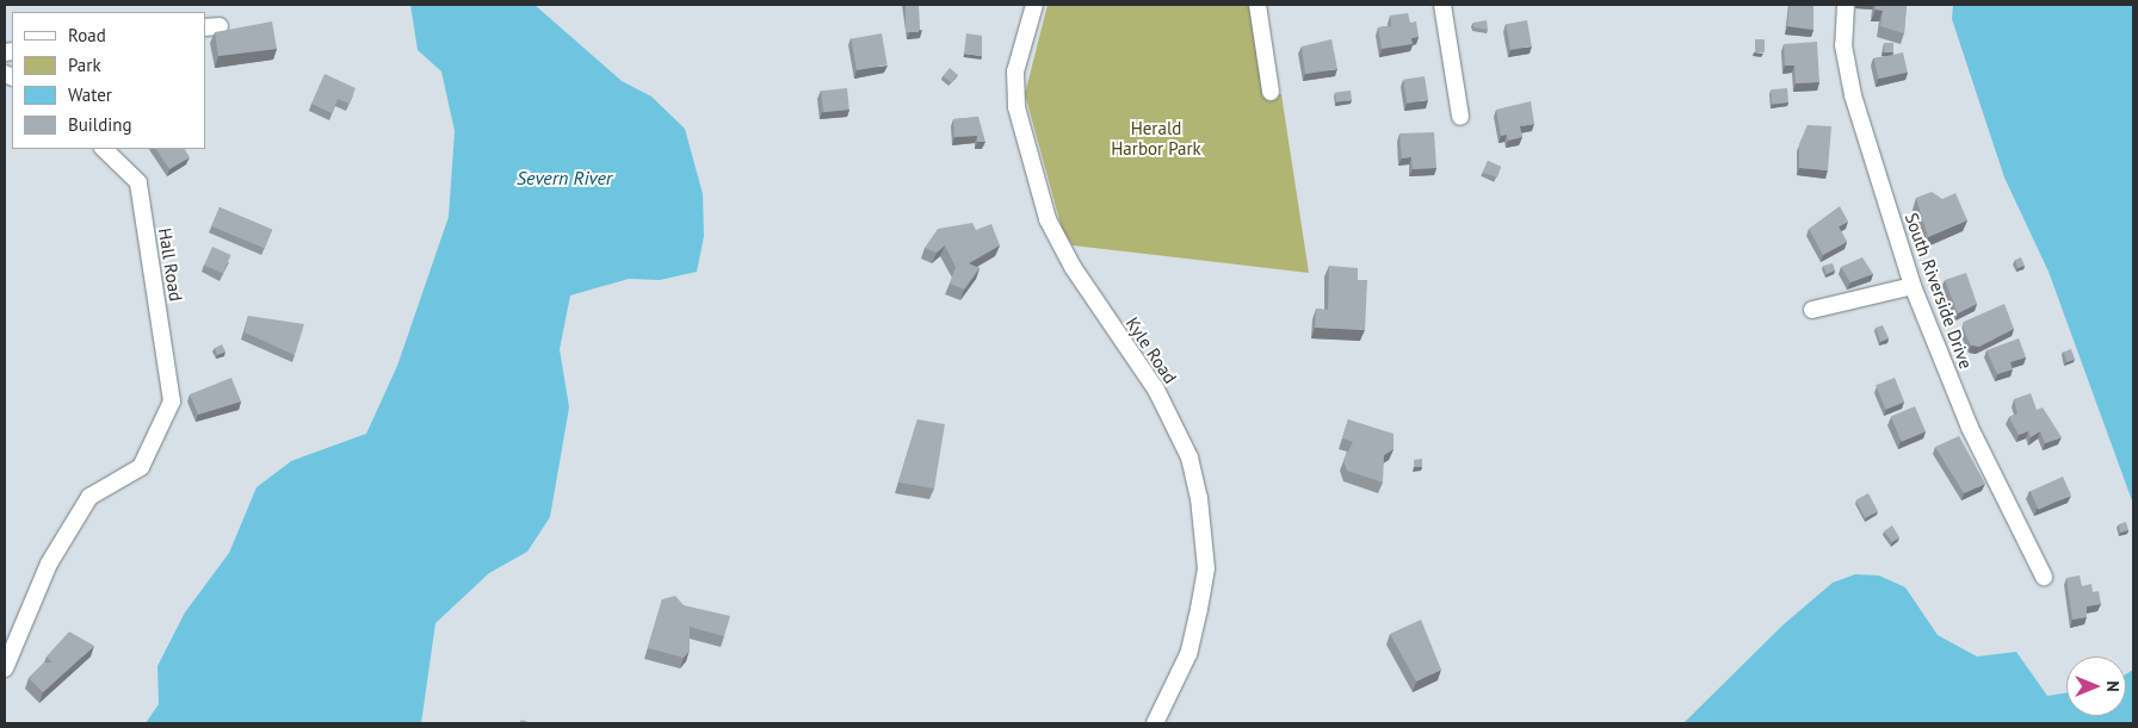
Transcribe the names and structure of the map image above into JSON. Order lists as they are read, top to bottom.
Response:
{
  "streets": {
    "street": ["Hall Road", "South Riverside Drive", "Kyle Road"]
  },
  "water": ["Severn River"],
  "parks": ["Herald Harbor Park"],
  "legend": [
    "Road",
    "Park",
    "Water",
    "Building"
  ],
  "north": "right"
}
